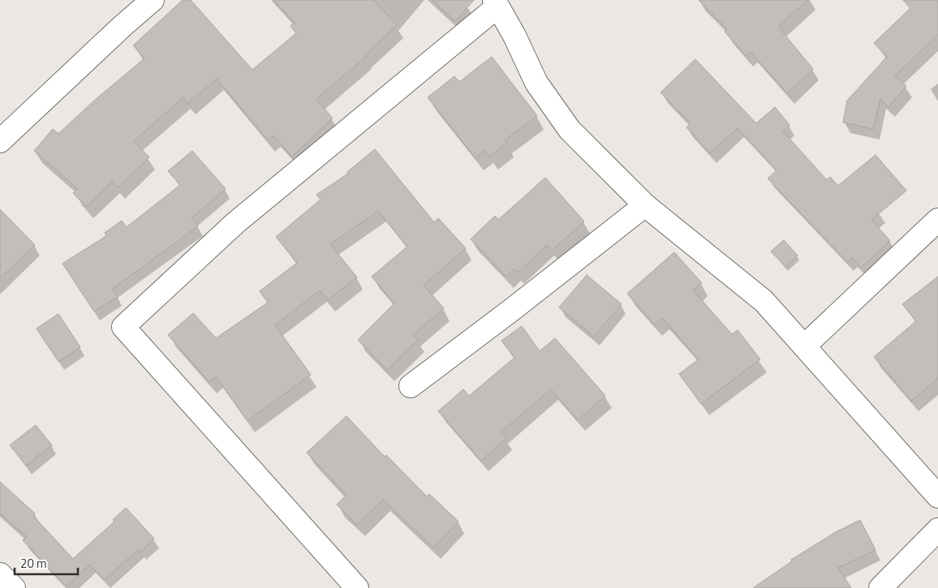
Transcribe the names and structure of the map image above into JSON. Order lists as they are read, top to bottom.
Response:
{
  "scale_bar": "20 m"
}
